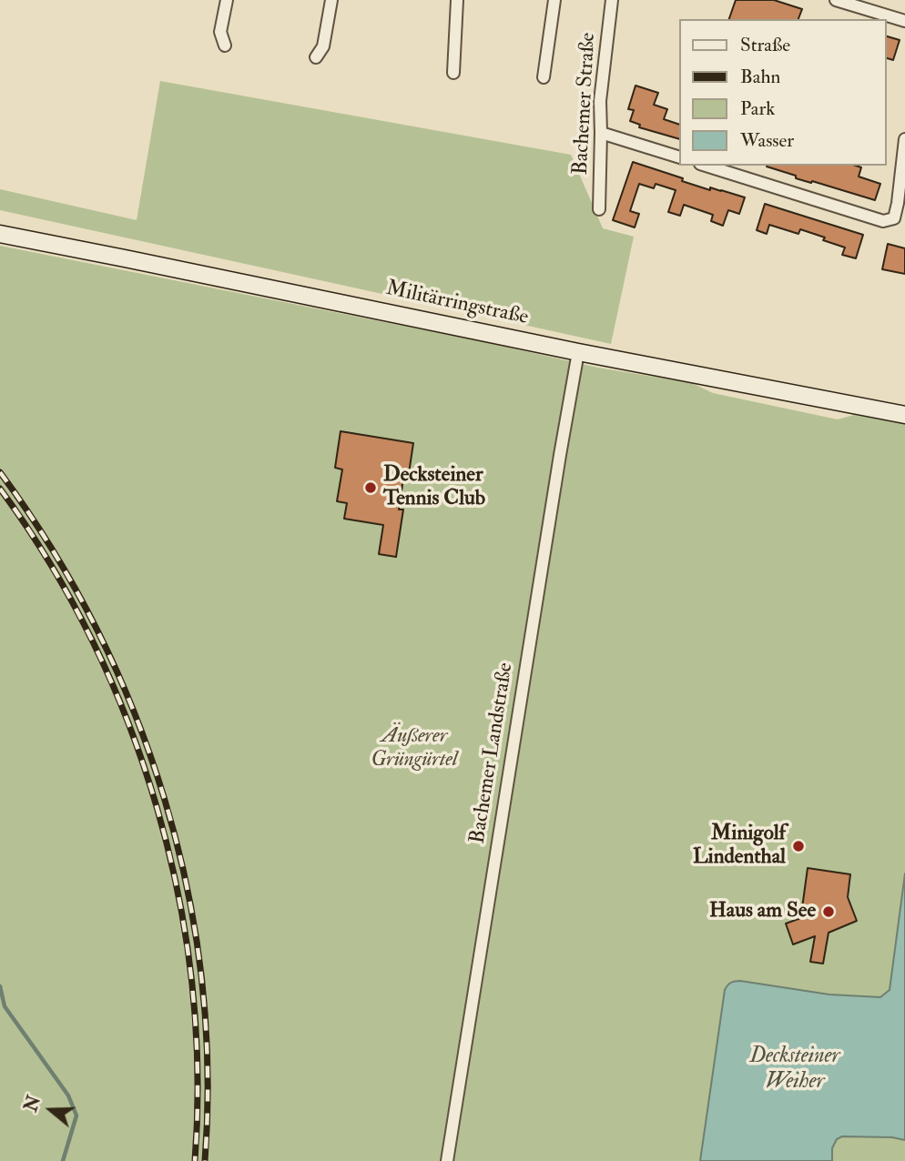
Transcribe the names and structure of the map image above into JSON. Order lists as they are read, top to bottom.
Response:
{
  "streets": {
    "main road": ["Militärringstraße"],
    "street": ["Bachemer Straße", "Bachemer Landstraße"]
  },
  "crossings": [
    ["Militärringstraße", "Bachemer Landstraße"]
  ],
  "water": ["Decksteiner Weiher"],
  "parks": ["Äußerer Grüngürtel"],
  "places": ["Decksteiner Tennis Club", "Minigolf Lindenthal", "Haus am See"],
  "legend": [
    "Straße",
    "Bahn",
    "Park",
    "Wasser"
  ],
  "north": "left"
}
